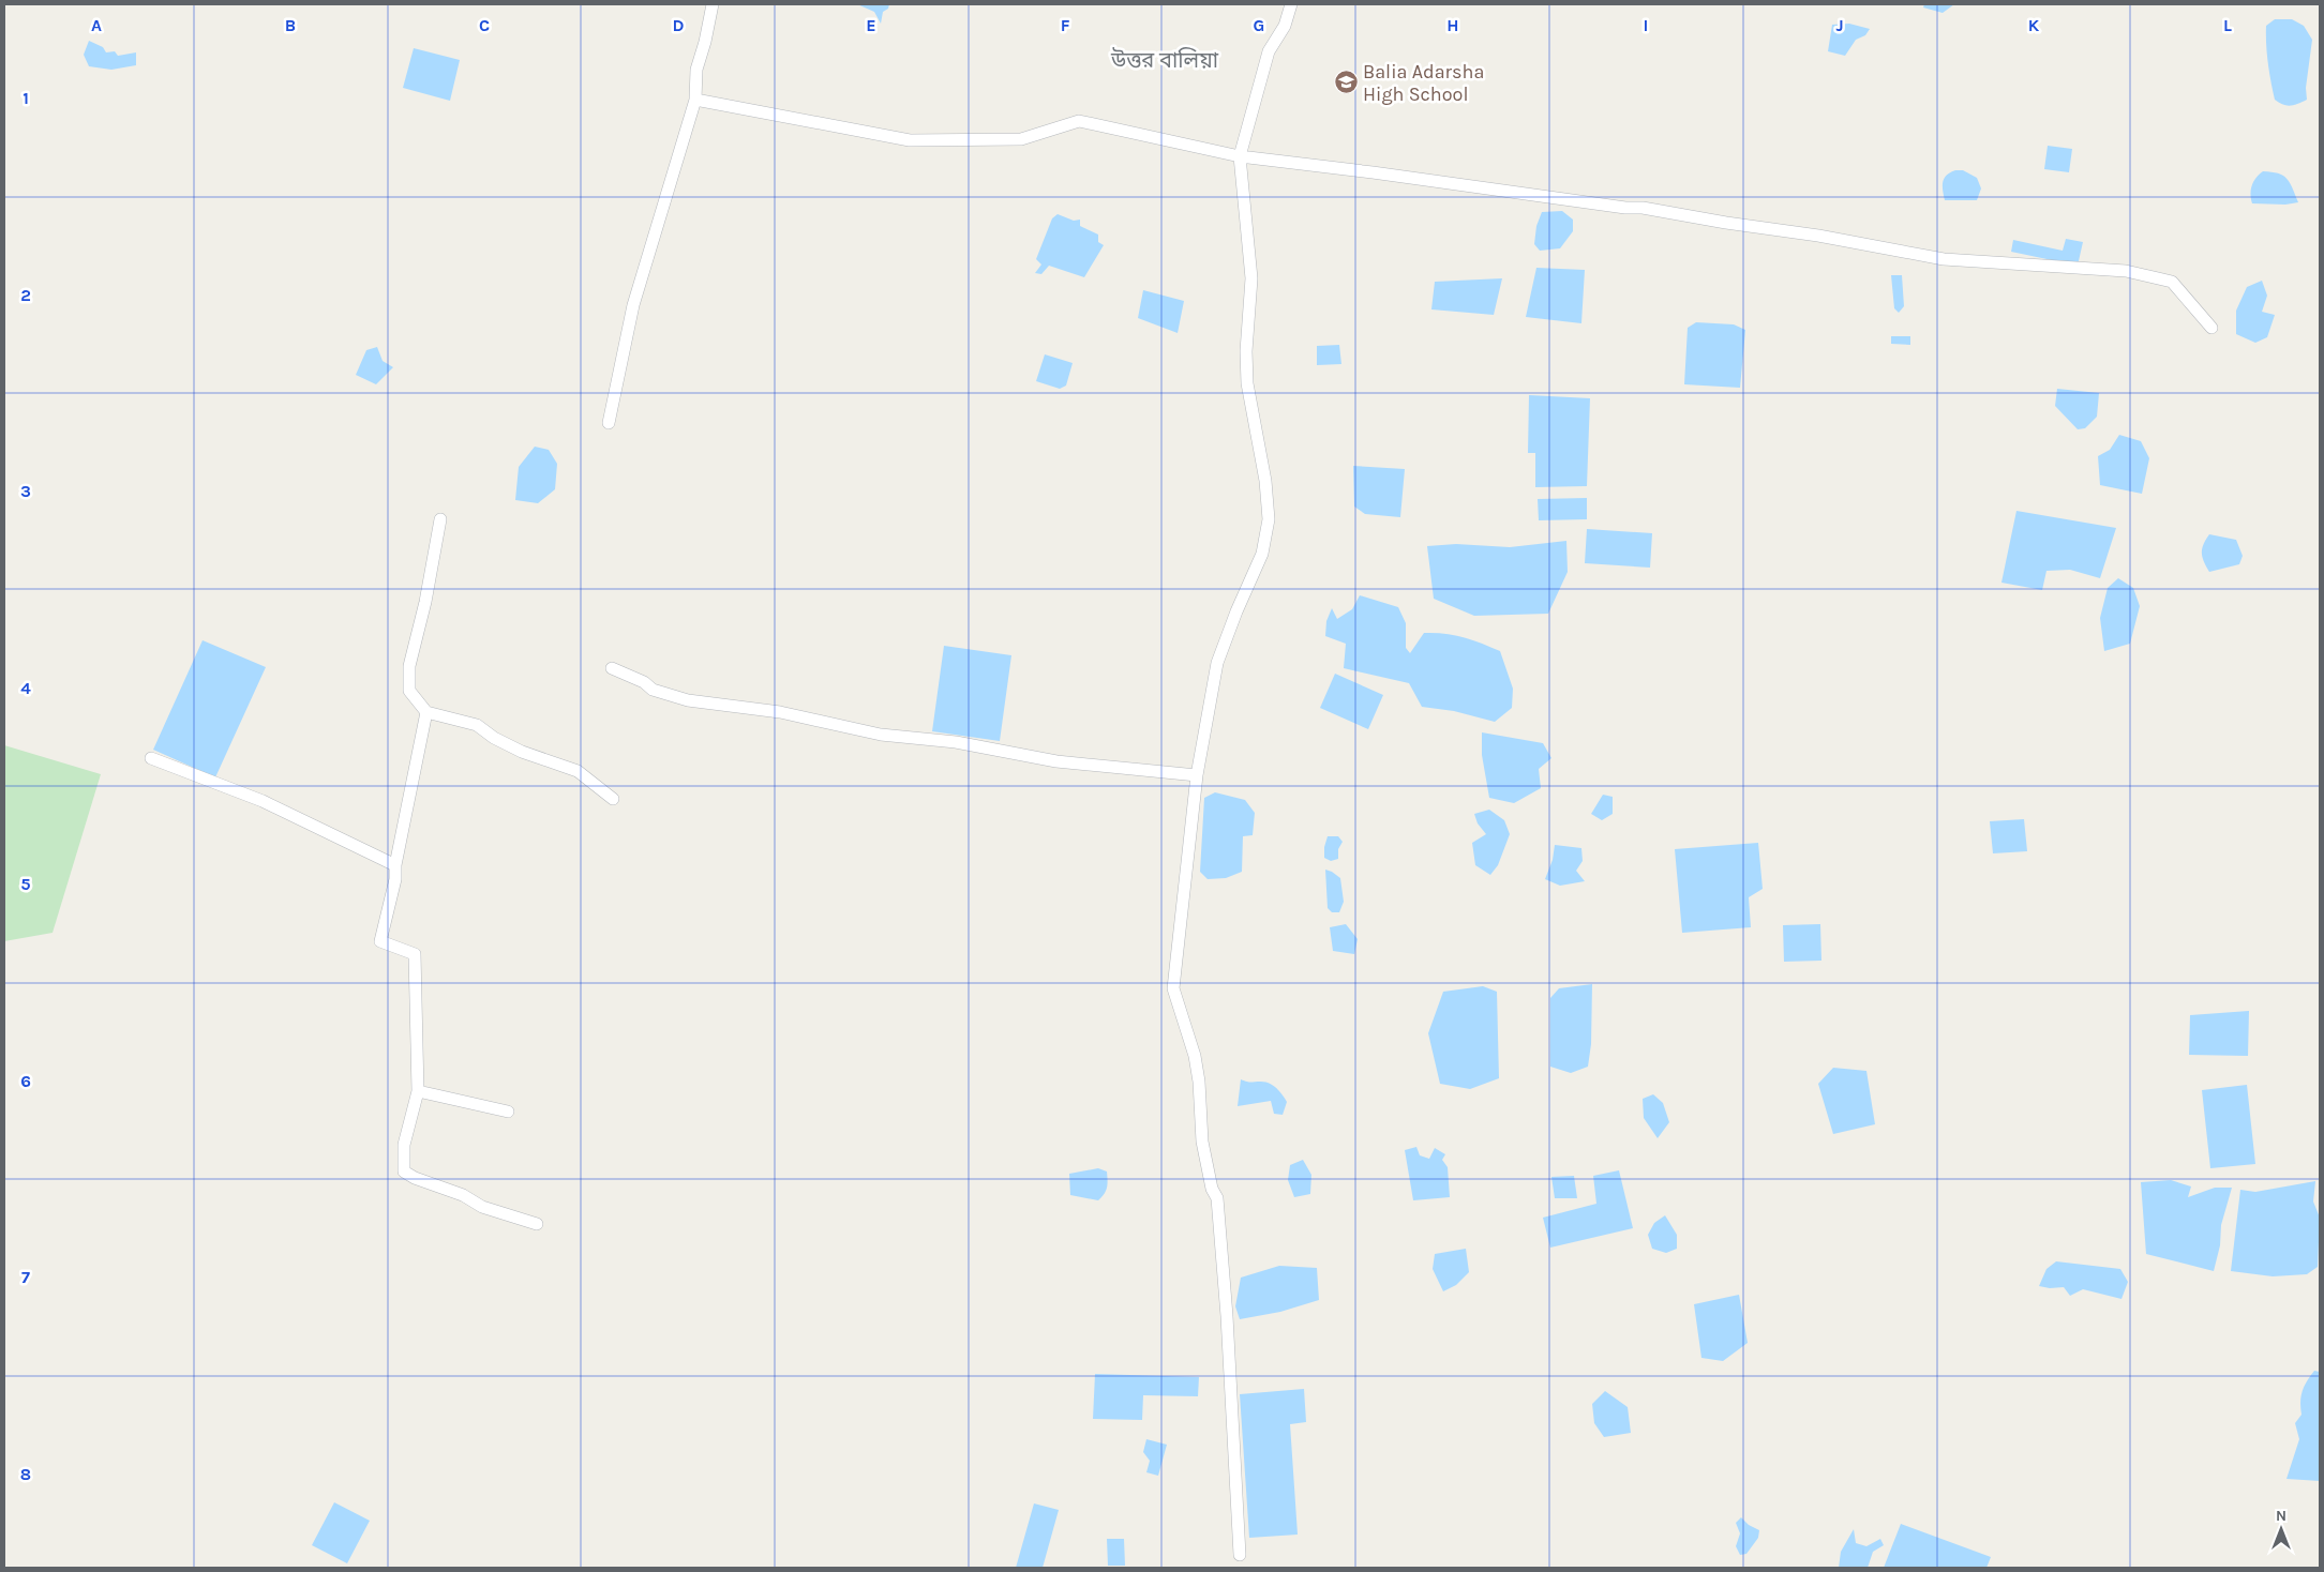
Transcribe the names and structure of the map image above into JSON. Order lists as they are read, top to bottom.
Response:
{
  "districts": ["উত্তর বালিয়া"],
  "places": {
    "school or university": ["Balia Adarsha High School"]
  },
  "north": "top",
  "grid": {
    "columns": [
      "A",
      "B",
      "C",
      "D",
      "E",
      "F",
      "G",
      "H",
      "I",
      "J",
      "K",
      "L"
    ],
    "rows": [
      "1",
      "2",
      "3",
      "4",
      "5",
      "6",
      "7",
      "8"
    ]
  }
}
